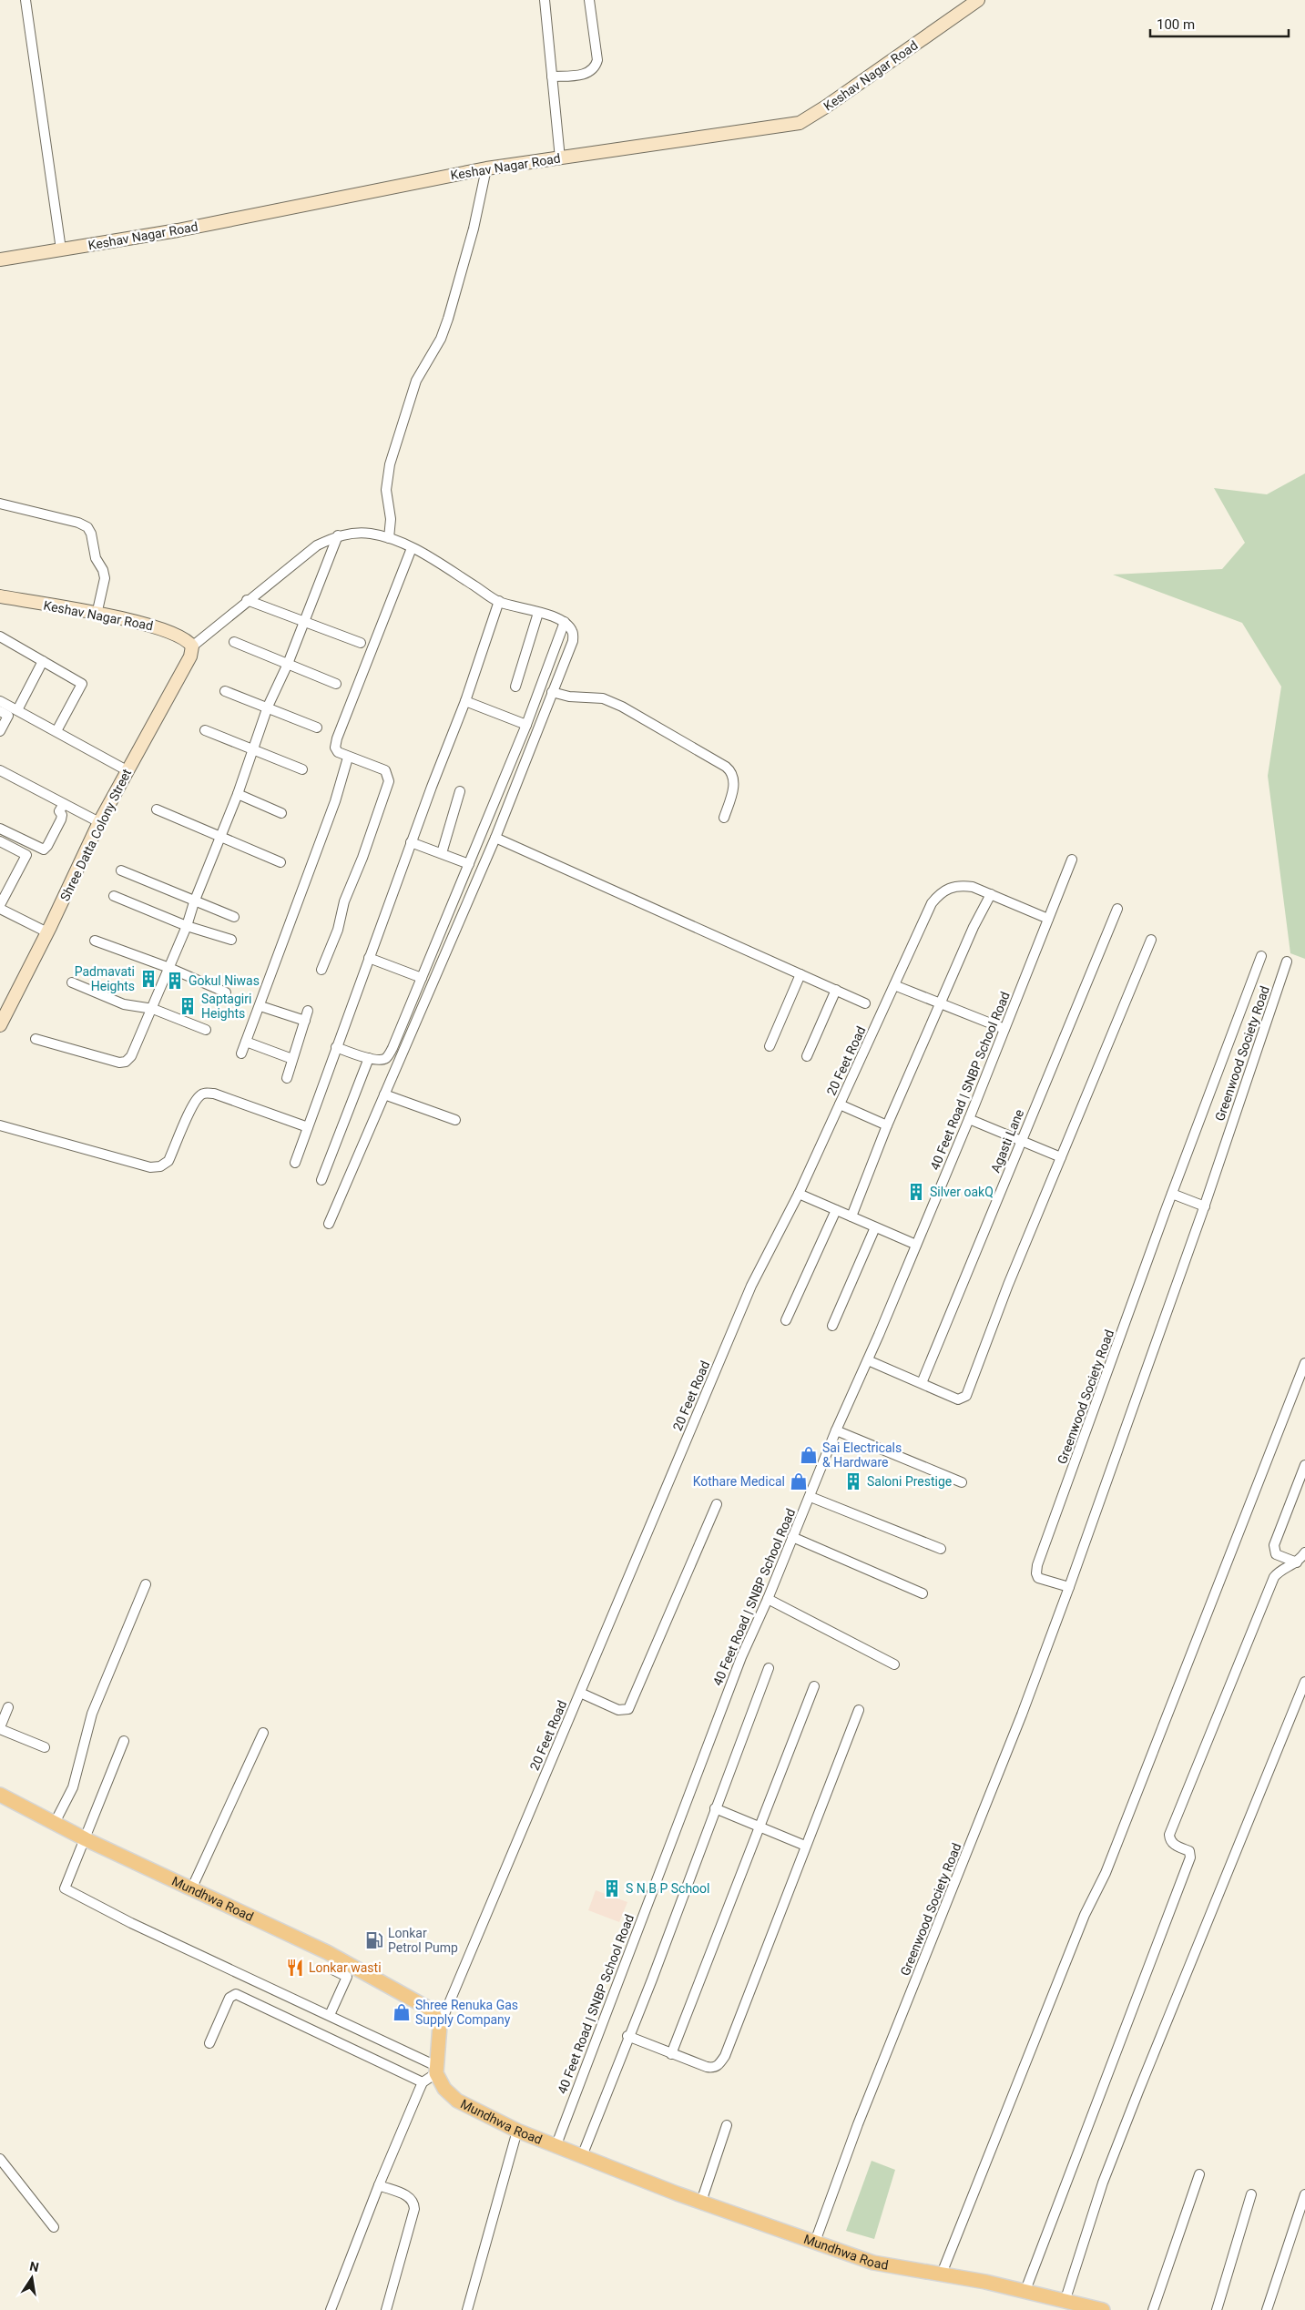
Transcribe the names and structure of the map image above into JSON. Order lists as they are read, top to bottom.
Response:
{
  "streets": {
    "main road": ["Mundhwa Road"],
    "street": [
      "Keshav Nagar Road",
      "Shree Datta Colony Street",
      "Greenwood Society Road",
      "20 Feet Road",
      "40 Feet Road | SNBP School Road",
      "Agasti Lane"
    ]
  },
  "crossings": [
    ["Keshav Nagar Road", "Shree Datta Colony Street"],
    ["Greenwood Society Road", "Mundhwa Road"],
    ["20 Feet Road", "40 Feet Road | SNBP School Road"],
    ["20 Feet Road", "Mundhwa Road"],
    ["40 Feet Road | SNBP School Road", "Mundhwa Road"]
  ],
  "places": {
    "building": [
      "Padmavati Heights",
      "Gokul Niwas",
      "Saptagiri Heights",
      "Silver oakQ",
      "Saloni Prestige",
      "S N B P School"
    ],
    "shop": ["Sai Electricals & Hardware", "Kothare Medical", "Shree Renuka Gas Supply Company"],
    "fuel station": ["Lonkar Petrol Pump"],
    "restaurant": ["Lonkar wasti"]
  },
  "scale_bar": "100 m",
  "north": "top"
}
